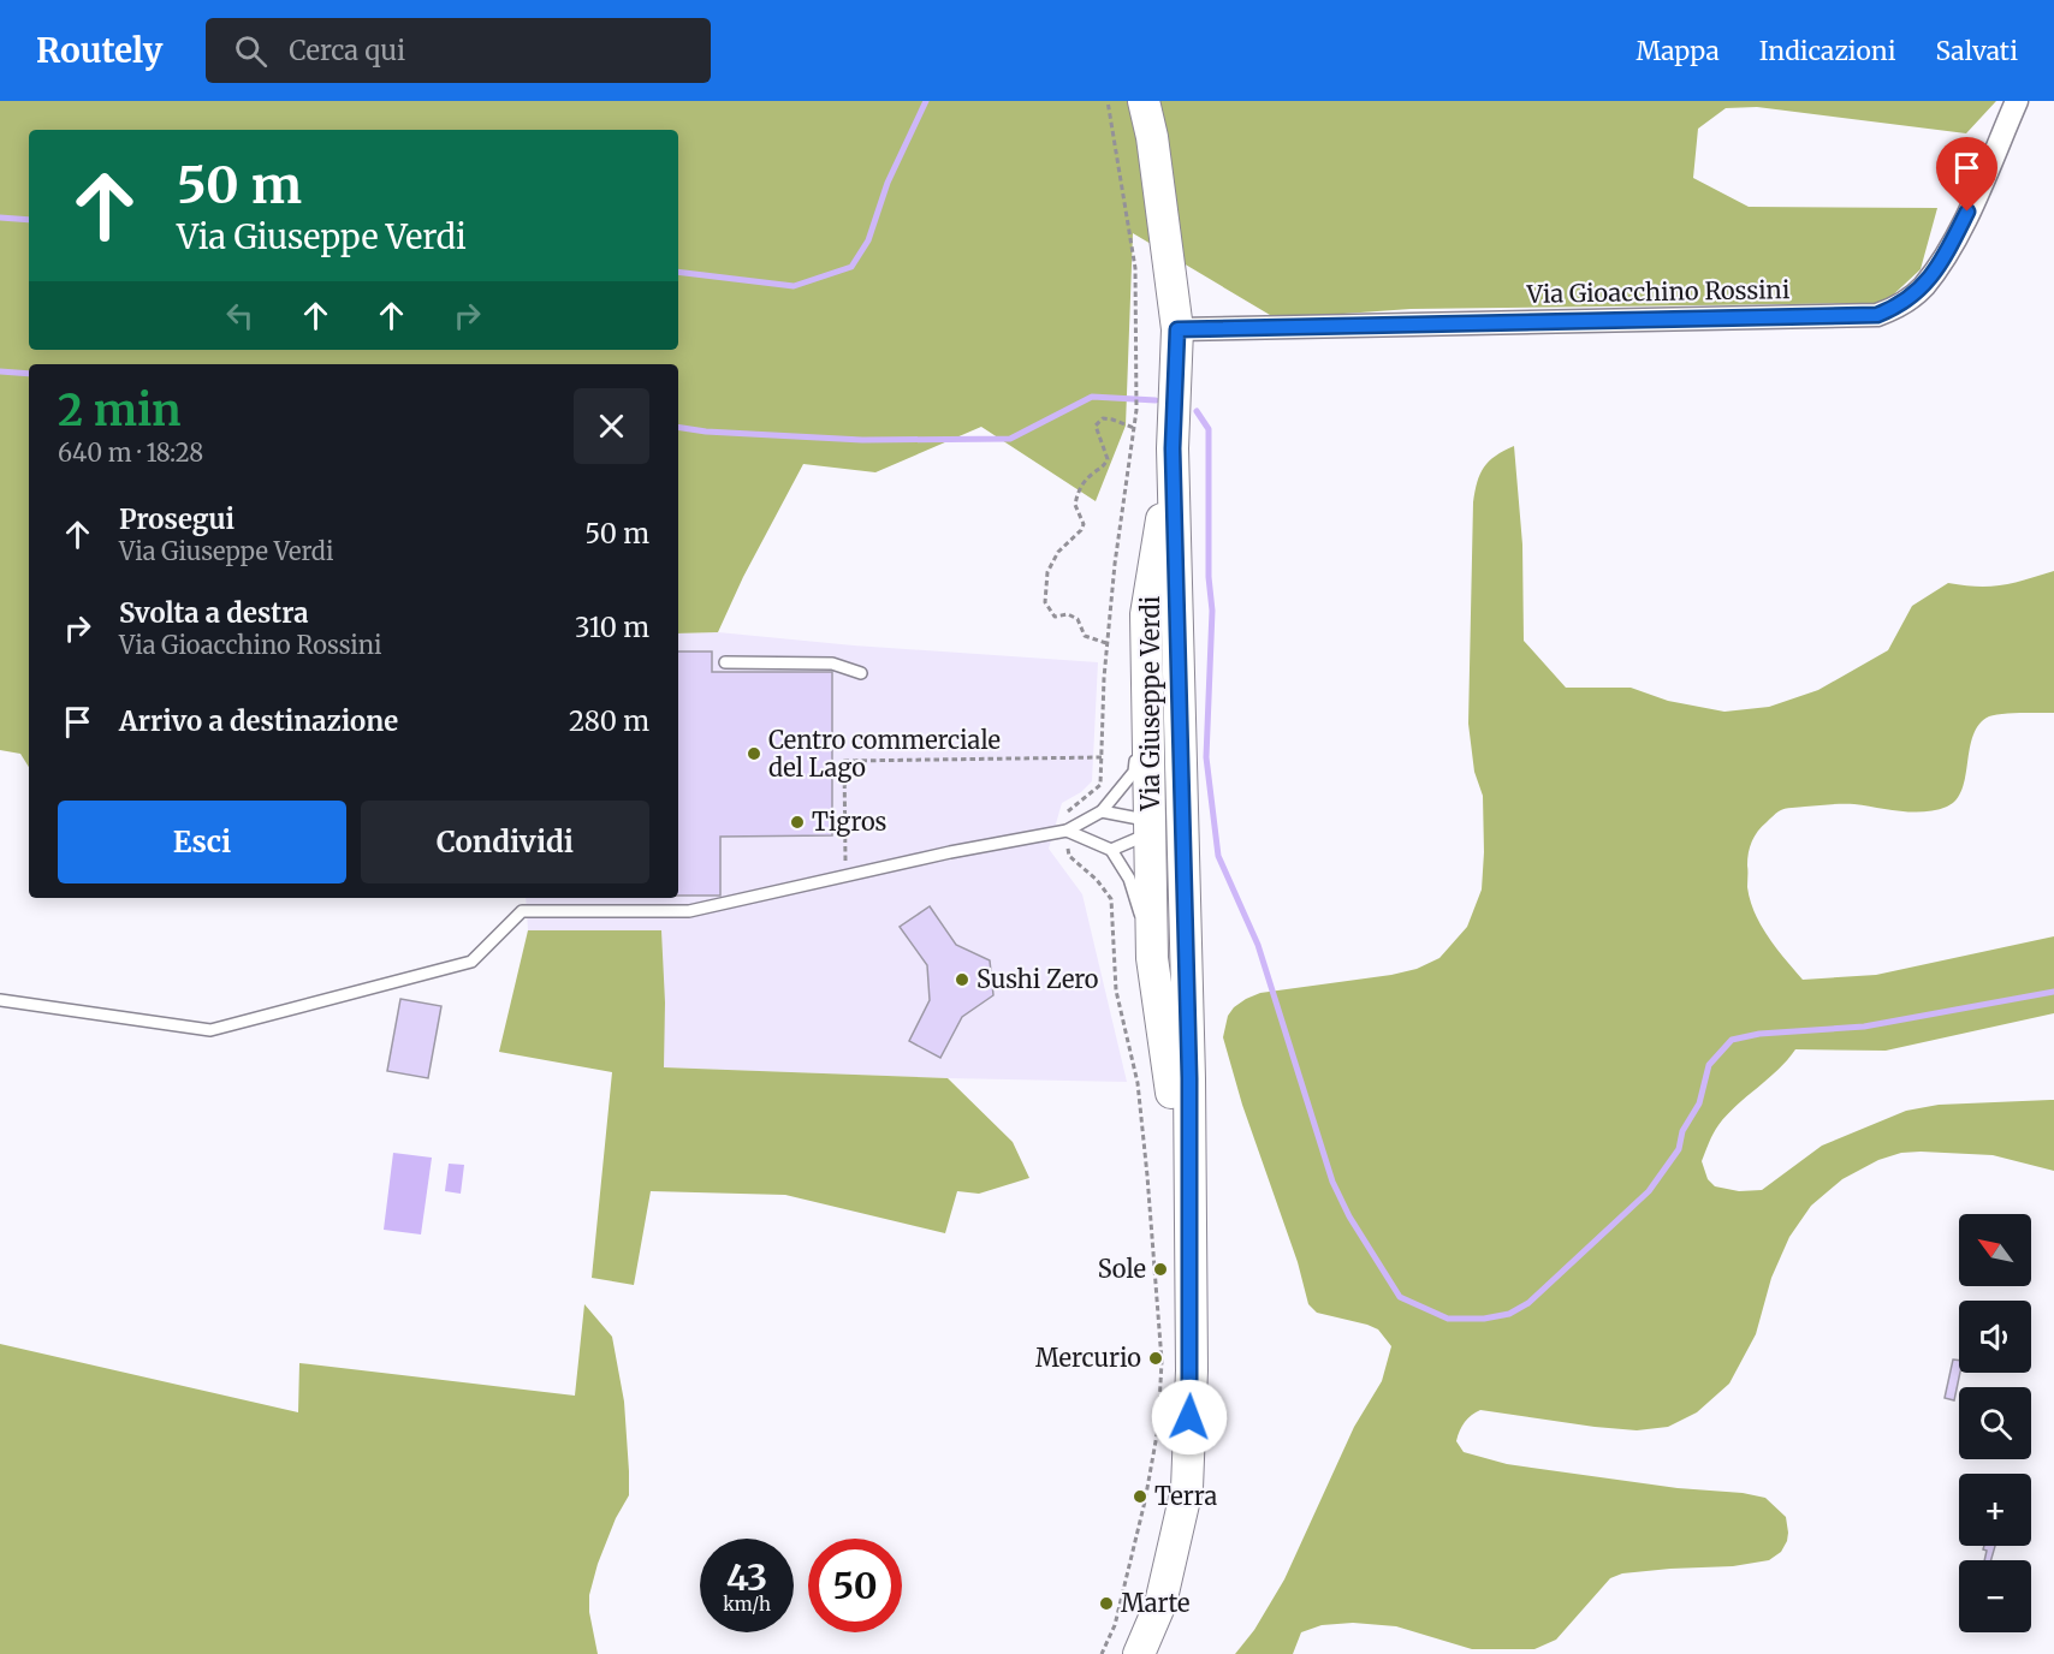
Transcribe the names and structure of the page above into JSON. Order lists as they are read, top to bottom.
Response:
{
  "streets": {
    "main road": ["Via Giuseppe Verdi"],
    "street": ["Via Gioacchino Rossini"]
  },
  "crossings": [
    ["Via Gioacchino Rossini", "Via Giuseppe Verdi"]
  ],
  "places": [
    "Centro commerciale del Lago",
    "Tigros",
    "Sushi Zero",
    "Sole",
    "Mercurio",
    "Terra",
    "Marte"
  ],
  "north": "top left",
  "page": {
    "header": "Routely",
    "search": "Cerca qui",
    "nav": ["Mappa", "Indicazioni", "Salvati"],
    "turn": ["50 m", "Via Giuseppe Verdi"],
    "heading": ["2 min", "640 m · 18:28"],
    "list": [
      {
        "name": "Prosegui",
        "note": "Via Giuseppe Verdi",
        "value": "50 m"
      },
      {
        "name": "Svolta a destra",
        "note": "Via Gioacchino Rossini",
        "value": "310 m"
      },
      {
        "name": "Arrivo a destinazione",
        "value": "280 m"
      }
    ],
    "buttons": ["Esci", "Condividi"],
    "map_buttons": ["+", "−"],
    "speed": "43 km/h",
    "limit": "50"
  }
}
